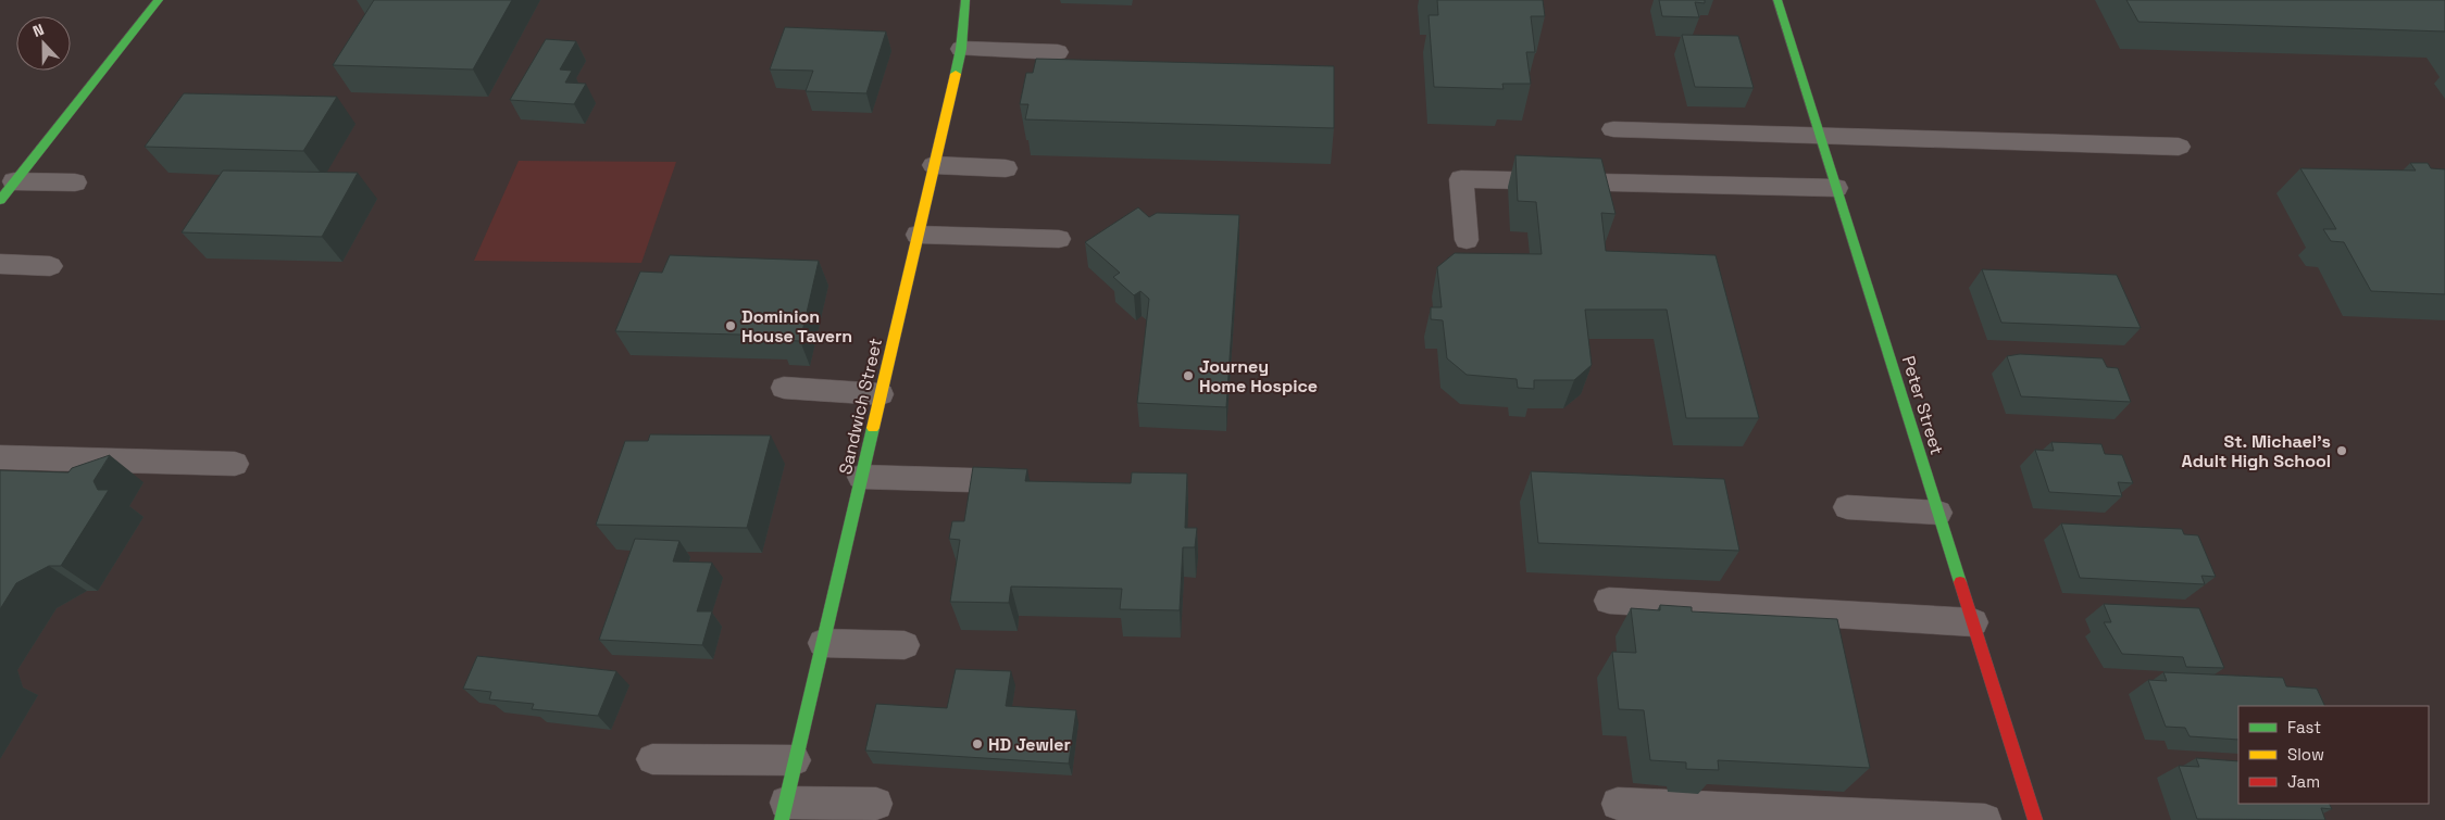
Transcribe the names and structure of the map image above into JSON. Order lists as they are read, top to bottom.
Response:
{
  "streets": {
    "street": ["Peter Street", "Sandwich Street"]
  },
  "places": [
    "Dominion House Tavern",
    "Journey Home Hospice",
    "St. Michael's Adult High School",
    "HD Jewler"
  ],
  "legend": ["Fast", "Slow", "Jam"],
  "north": "top"
}
